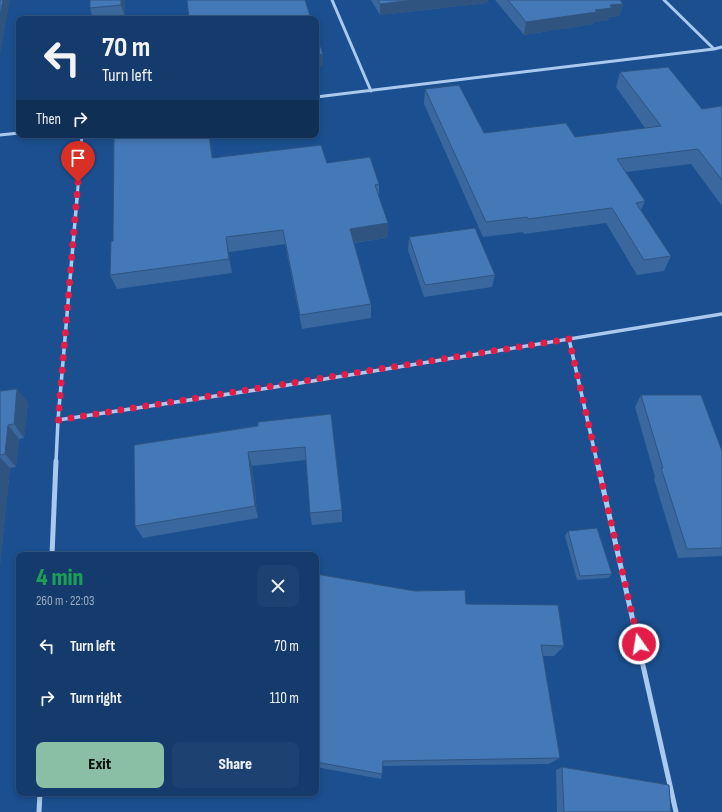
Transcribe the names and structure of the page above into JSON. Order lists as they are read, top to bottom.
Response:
{
  "page": {
    "turn": ["70 m", "Turn left"],
    "then": "Then",
    "heading": ["4 min", "260 m · 22:03"],
    "list": [
      {
        "name": "Turn left",
        "value": "70 m"
      },
      {
        "name": "Turn right",
        "value": "110 m"
      }
    ],
    "buttons": ["Exit", "Share"]
  }
}
